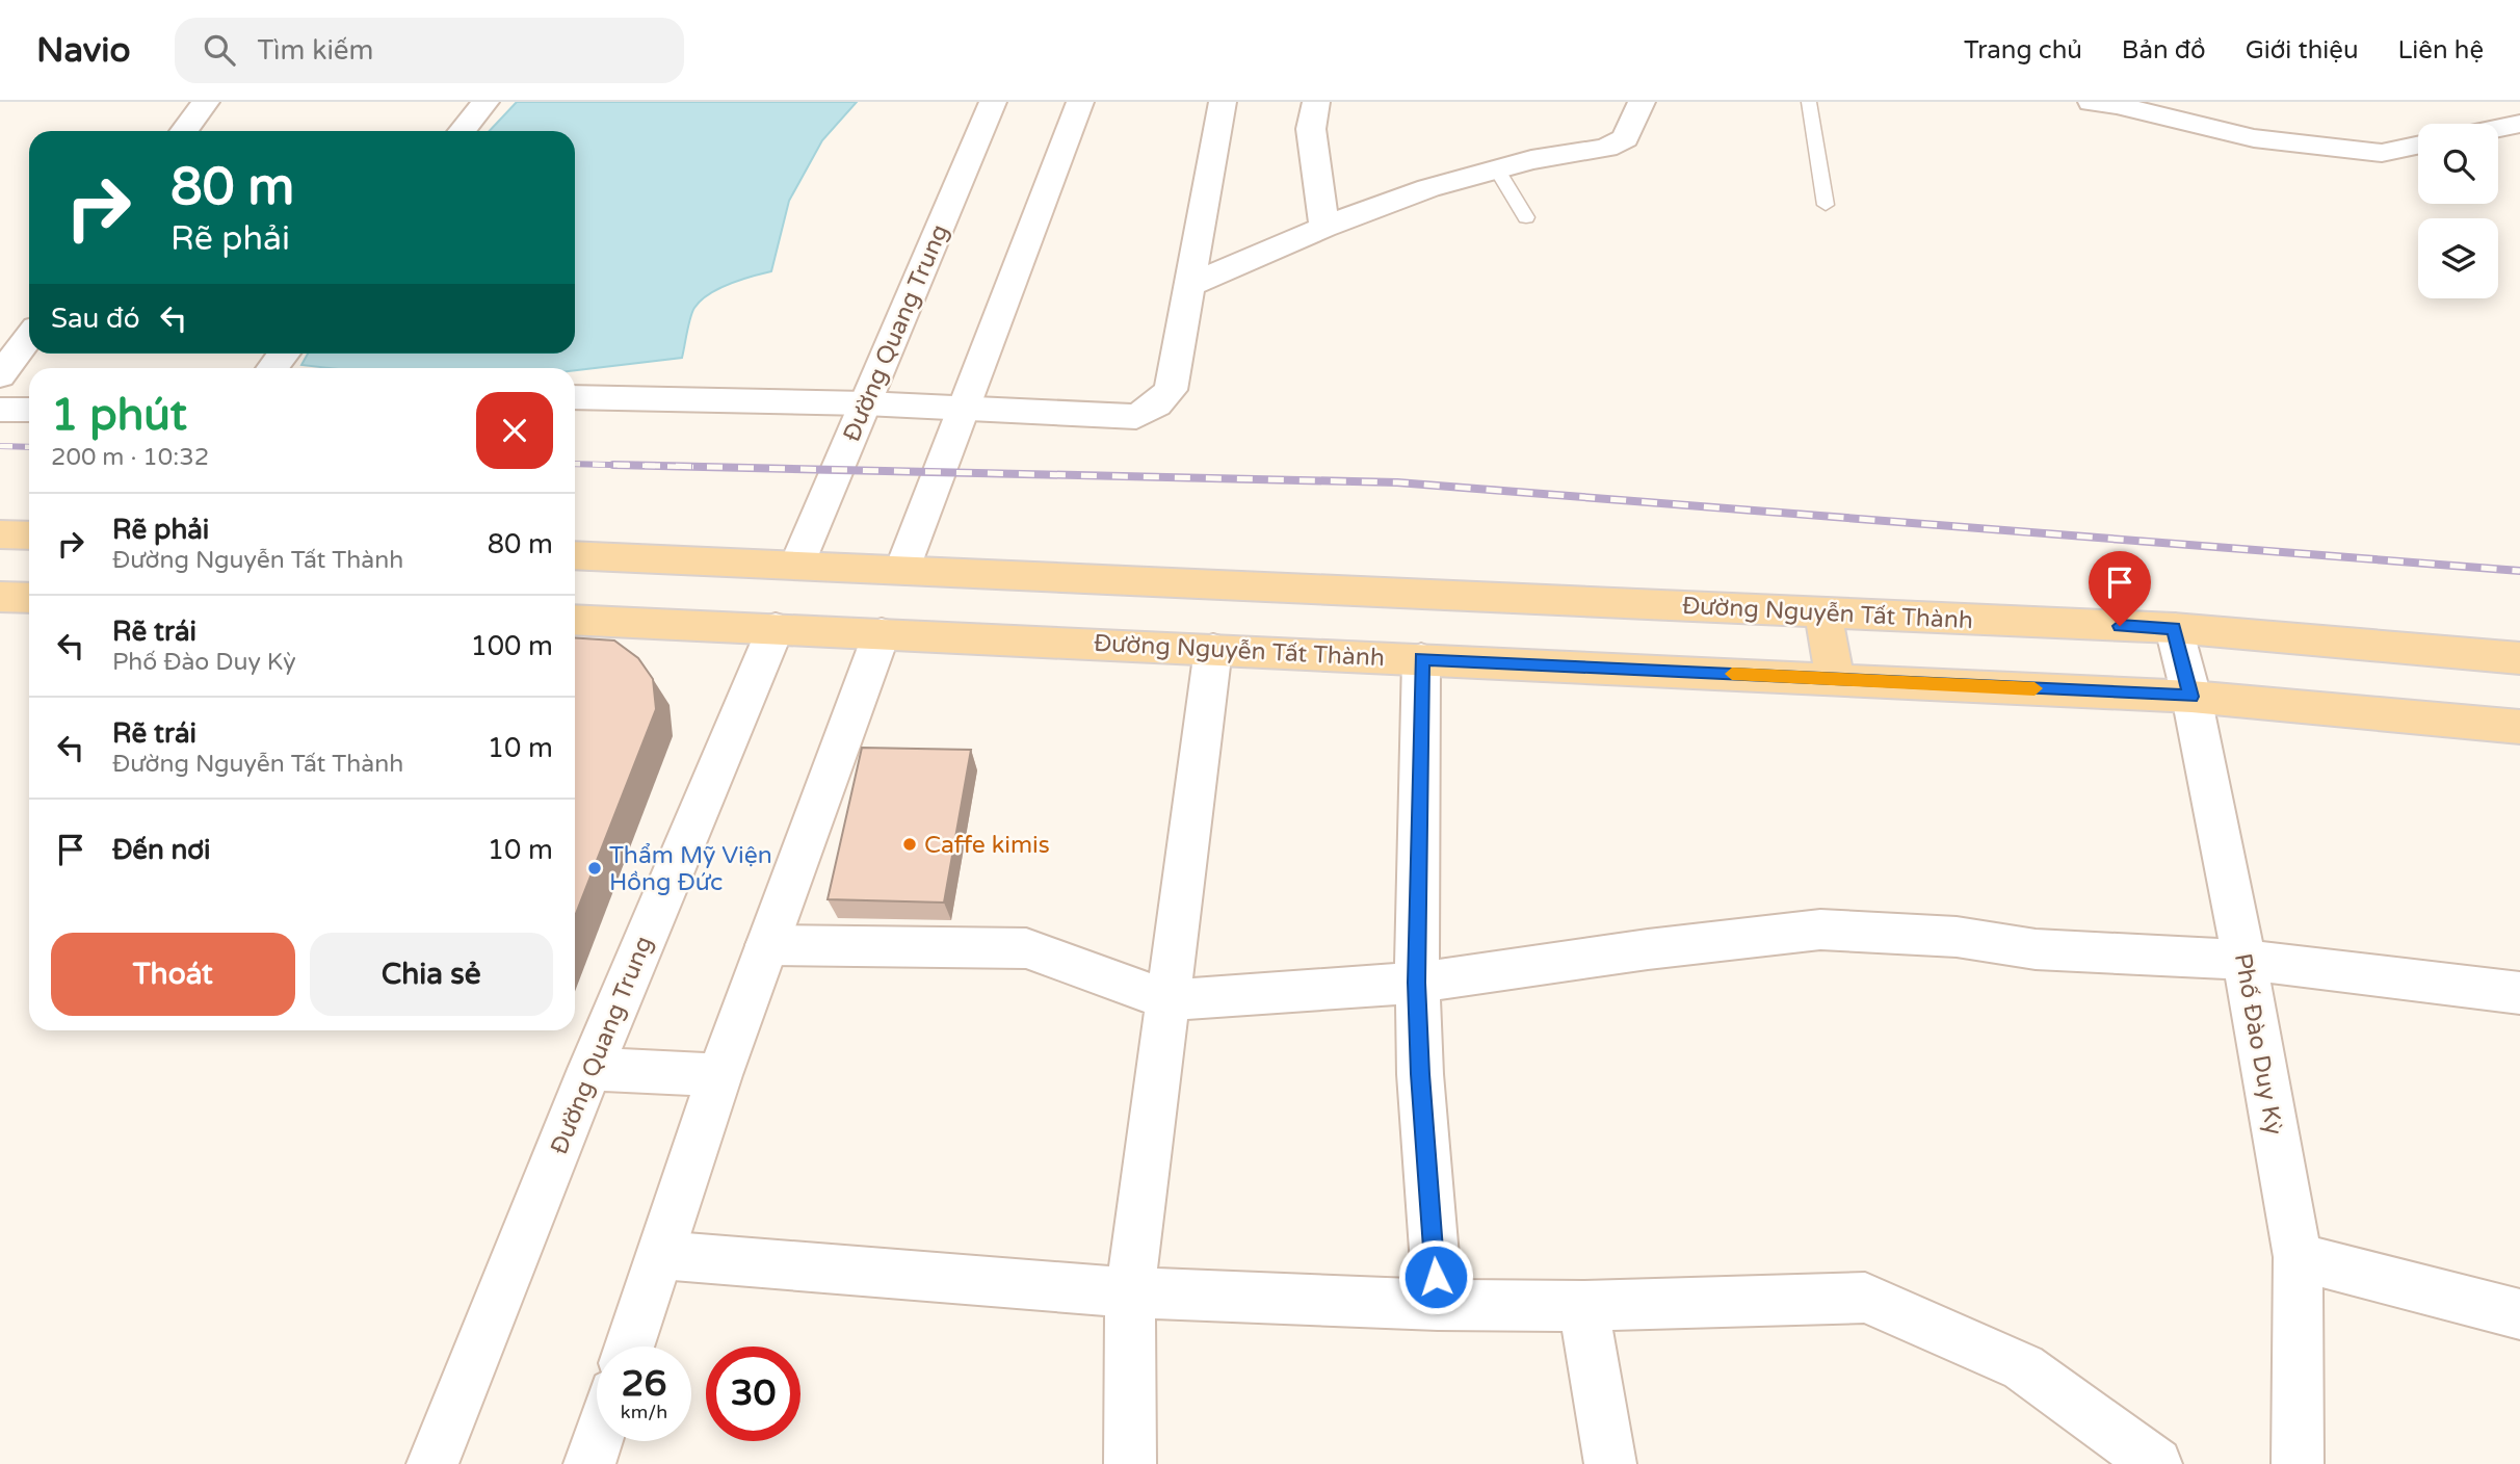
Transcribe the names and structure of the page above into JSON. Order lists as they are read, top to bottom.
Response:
{
  "streets": {
    "main road": ["Đường Nguyễn Tất Thành"],
    "street": ["Đường Quang Trung", "Phố Đào Duy Kỳ"]
  },
  "crossings": [
    ["Đường Quang Trung", "Đường Nguyễn Tất Thành"],
    ["Đường Nguyễn Tất Thành", "Phố Đào Duy Kỳ"]
  ],
  "places": ["Caffe kimis", "Thẩm Mỹ Viện Hồng Đức"],
  "page": {
    "header": "Navio",
    "search": "Tìm kiếm",
    "nav": [
      "Trang chủ",
      "Bản đồ",
      "Giới thiệu",
      "Liên hệ"
    ],
    "turn": ["80 m", "Rẽ phải"],
    "then": "Sau đó",
    "heading": ["1 phút", "200 m · 10:32"],
    "list": [
      {
        "name": "Rẽ phải",
        "note": "Đường Nguyễn Tất Thành",
        "value": "80 m"
      },
      {
        "name": "Rẽ trái",
        "note": "Phố Đào Duy Kỳ",
        "value": "100 m"
      },
      {
        "name": "Rẽ trái",
        "note": "Đường Nguyễn Tất Thành",
        "value": "10 m"
      },
      {
        "name": "Đến nơi",
        "value": "10 m"
      }
    ],
    "buttons": ["Thoát", "Chia sẻ"],
    "speed": "26 km/h",
    "limit": "30"
  }
}
